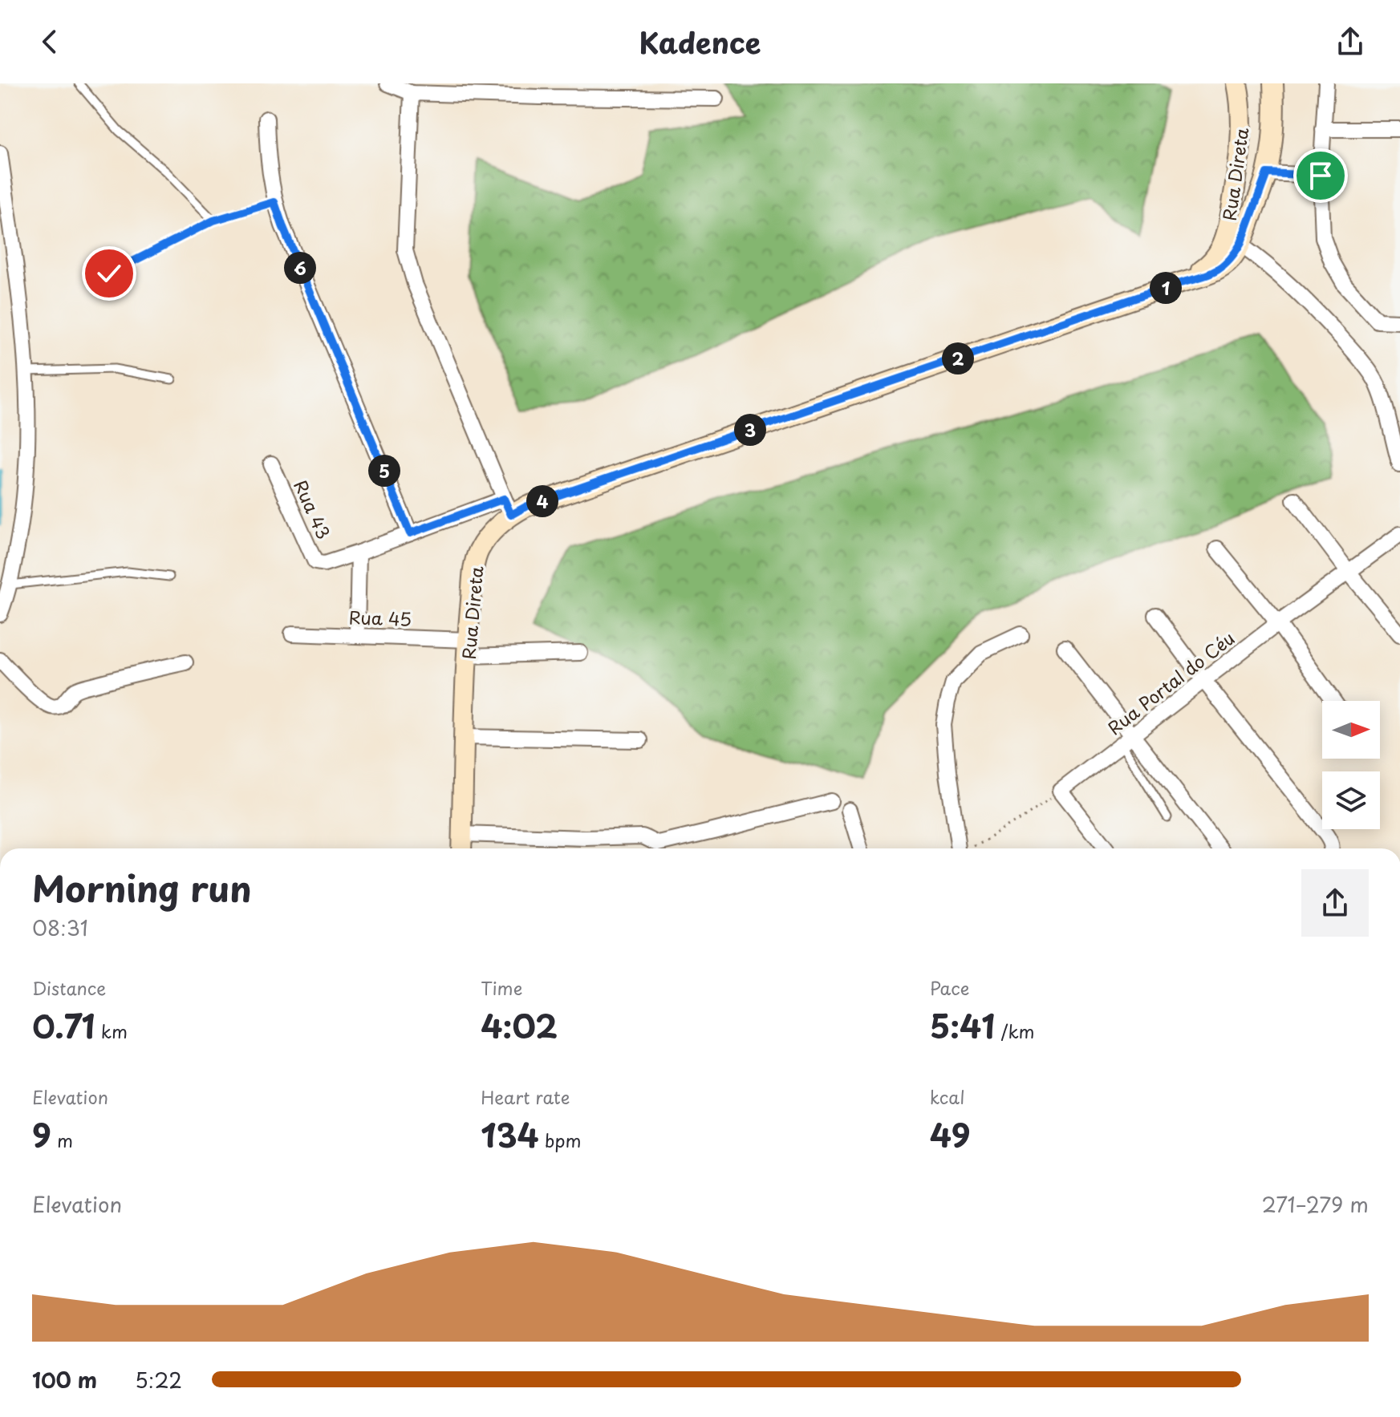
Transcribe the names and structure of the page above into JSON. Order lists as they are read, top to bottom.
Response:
{
  "streets": {
    "street": [
      "Rua Direta",
      "Rua 43",
      "Rua 45",
      "Rua Portal do Céu"
    ]
  },
  "crossings": [
    ["Rua Direta", "Rua 45"]
  ],
  "north": "right",
  "page": {
    "header": "Kadence",
    "pins": [
      "6",
      "1",
      "2",
      "3",
      "5",
      "4"
    ],
    "heading": ["Morning run", "08:31"],
    "stats": [
      ["Distance", "0.71 km"],
      ["Time", "4:02"],
      ["Pace", "5:41 /km"],
      ["Elevation", "9 m"],
      ["Heart rate", "134 bpm"],
      ["kcal", "49"]
    ],
    "chart": ["Elevation", "271–279 m"],
    "list": [
      {
        "name": "100 m",
        "note": "5:22"
      }
    ]
  }
}
